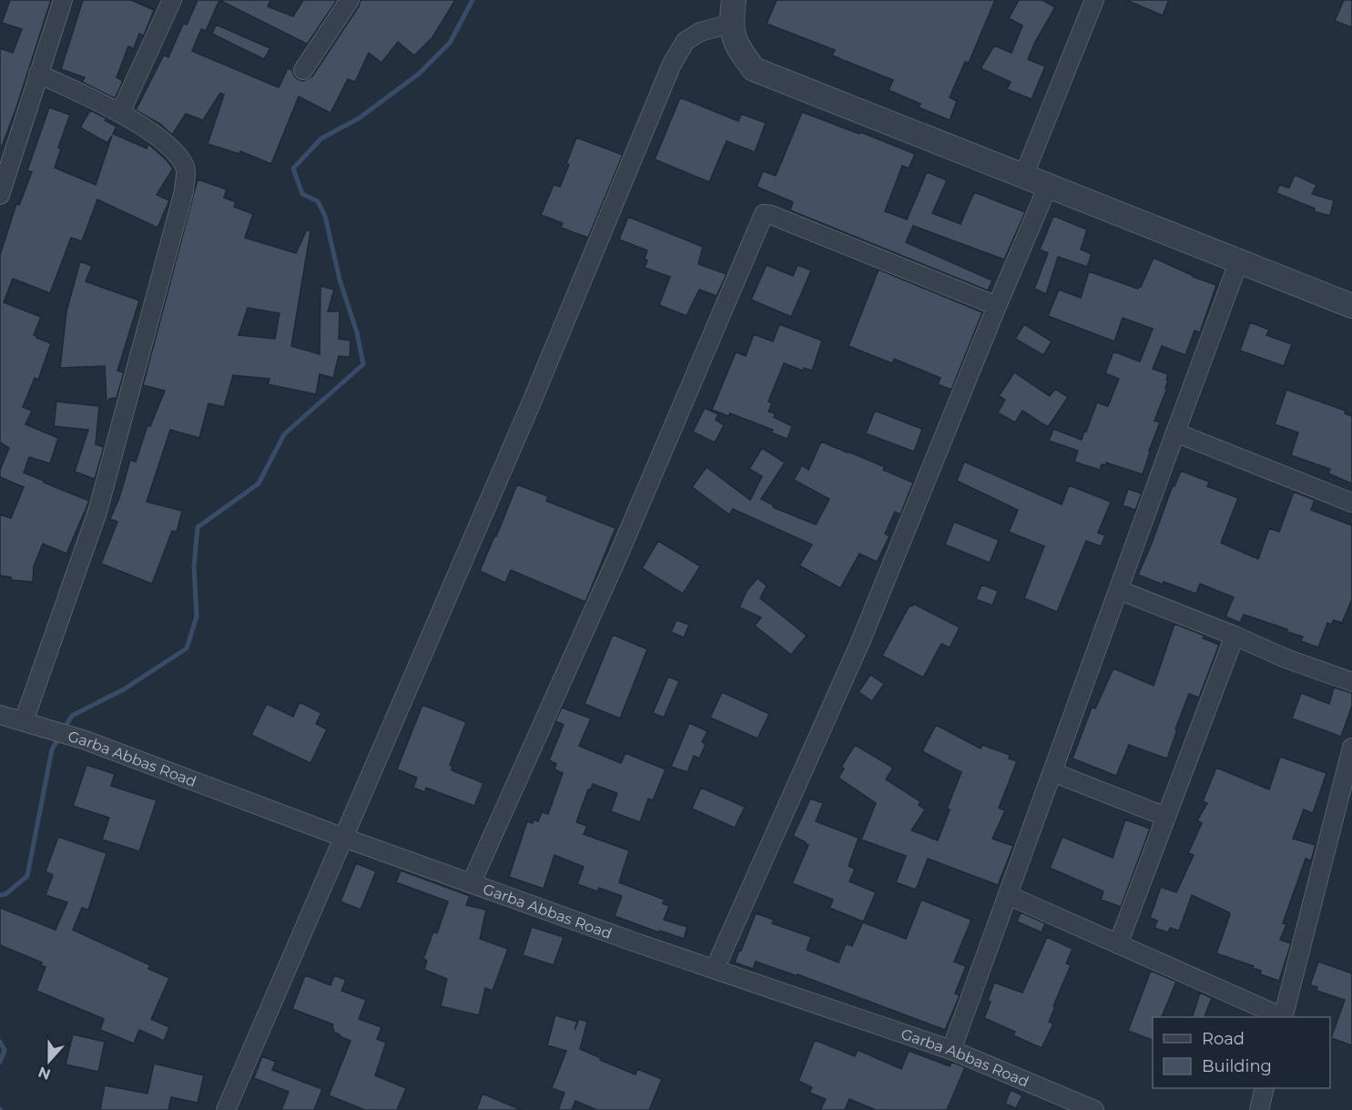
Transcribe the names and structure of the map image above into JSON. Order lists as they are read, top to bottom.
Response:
{
  "streets": {
    "street": ["Garba Abbas Road"]
  },
  "legend": ["Road", "Building"],
  "north": "bottom"
}
